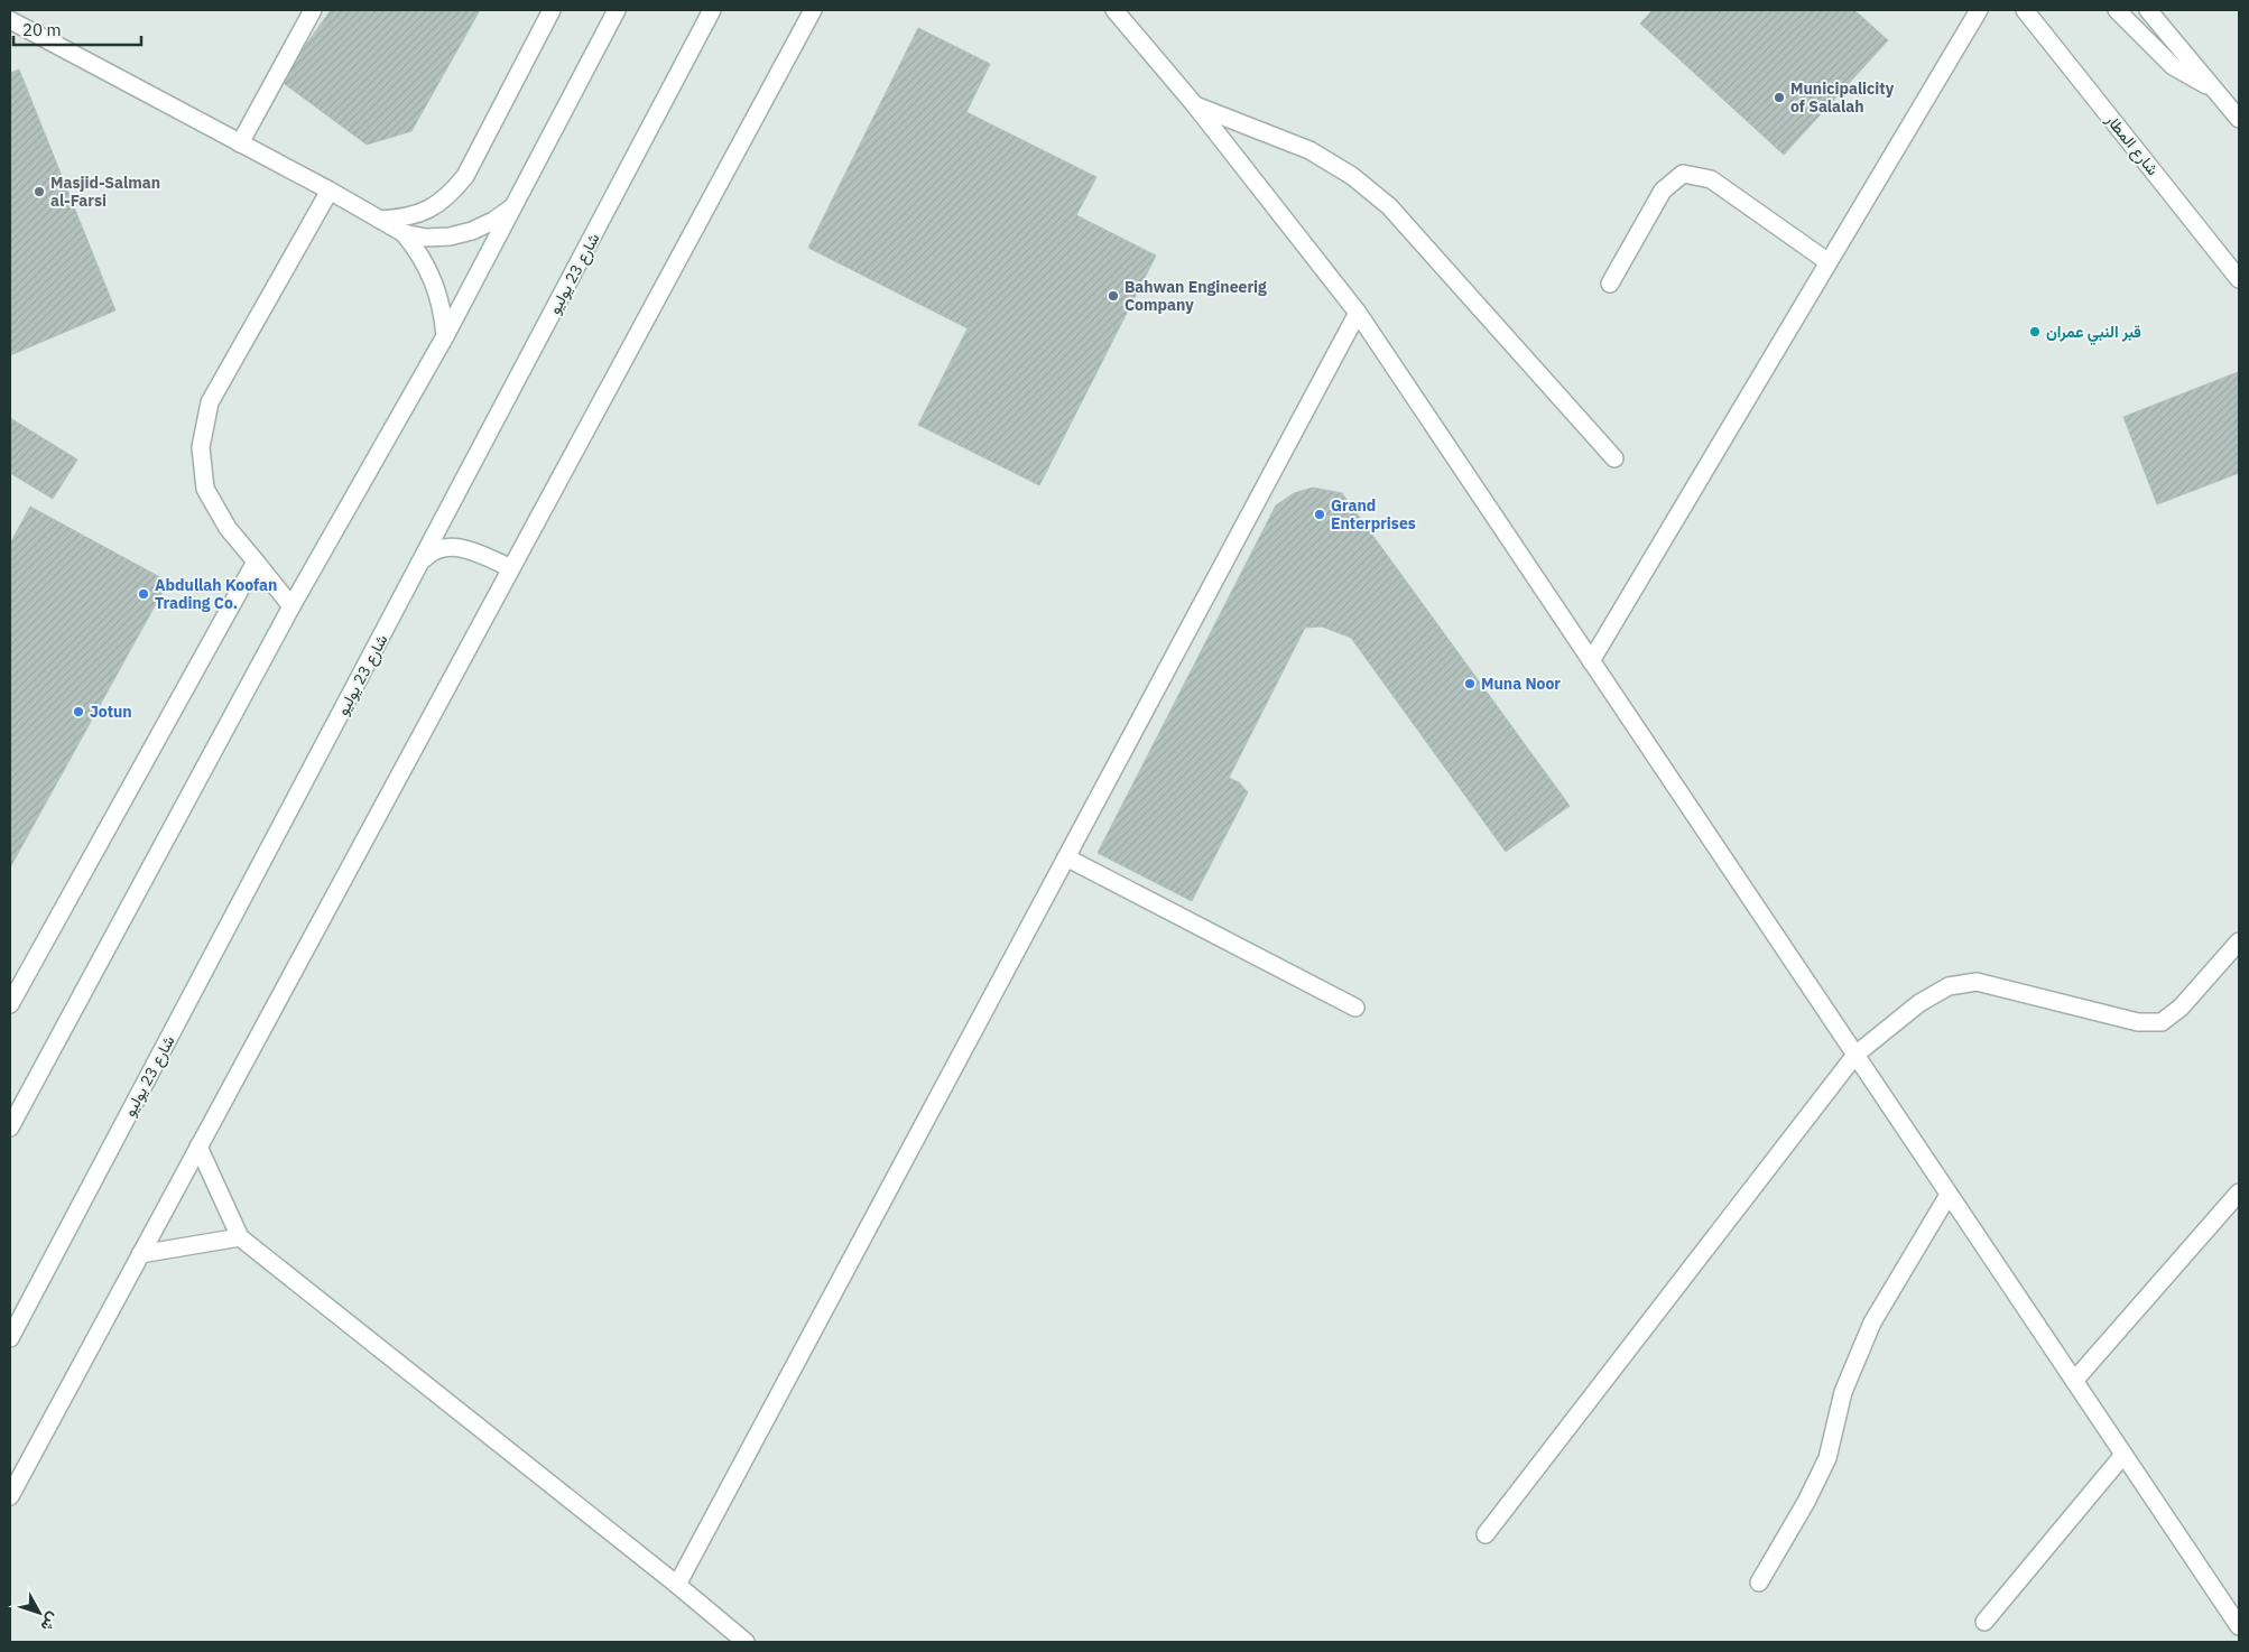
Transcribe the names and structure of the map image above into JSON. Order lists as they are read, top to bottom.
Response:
{
  "streets": {
    "street": ["شارع المطار", "شارع 23 يوليو"]
  },
  "places": [
    "Municipalicity of Salalah",
    "Masjid-Salman al-Farsi",
    "Bahwan Engineerig Company",
    "قبر النبي عمران",
    "Grand Enterprises",
    "Abdullah Koofan Trading Co.",
    "Muna Noor",
    "Jotun"
  ],
  "scale_bar": "20 m",
  "north": "bottom right"
}
